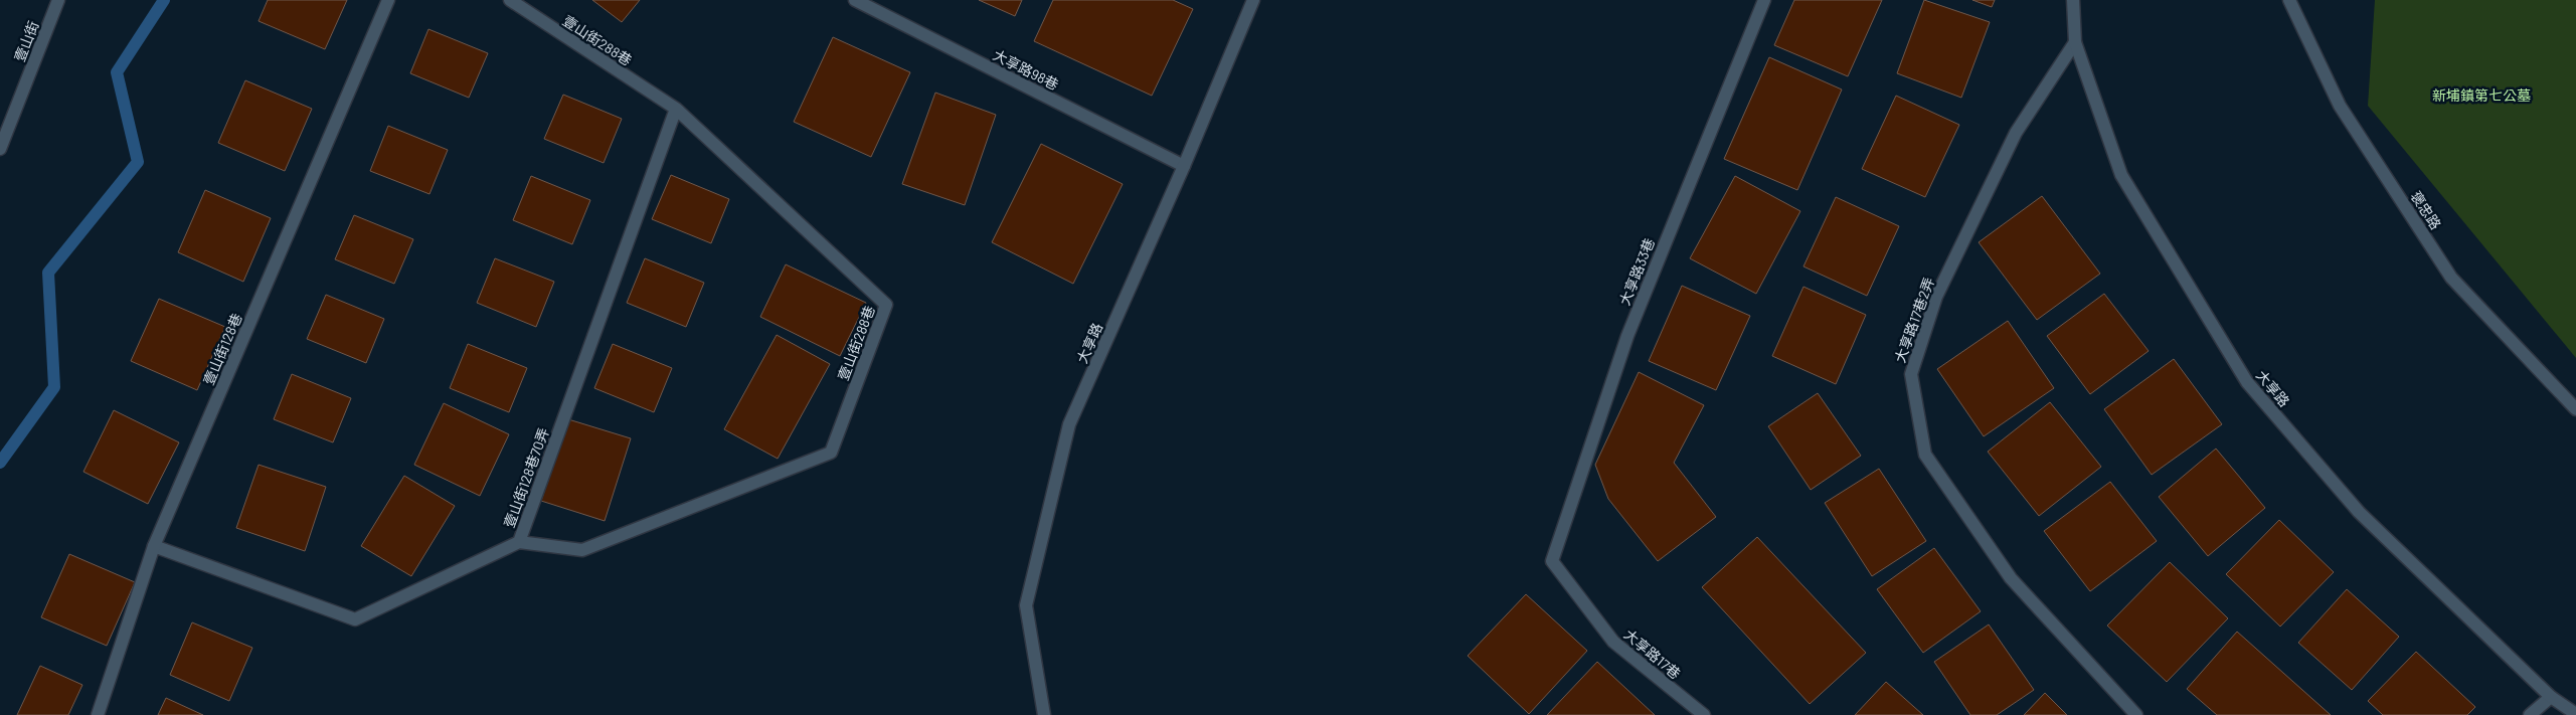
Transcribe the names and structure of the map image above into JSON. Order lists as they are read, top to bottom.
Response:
{
  "streets": {
    "street": [
      "壹山街288巷",
      "壹山街",
      "大享路98巷",
      "褒忠路",
      "大享路33巷",
      "大享路17巷2弄",
      "大享路",
      "壹山街128巷",
      "壹山街128巷70弄",
      "大享路17巷"
    ]
  },
  "crossings": [
    ["壹山街288巷", "壹山街128巷70弄"],
    ["大享路98巷", "大享路"],
    ["大享路33巷", "大享路17巷"],
    ["大享路17巷2弄", "大享路"],
    ["壹山街128巷", "壹山街128巷70弄"]
  ],
  "parks": ["新埔鎮第七公墓"]
}
